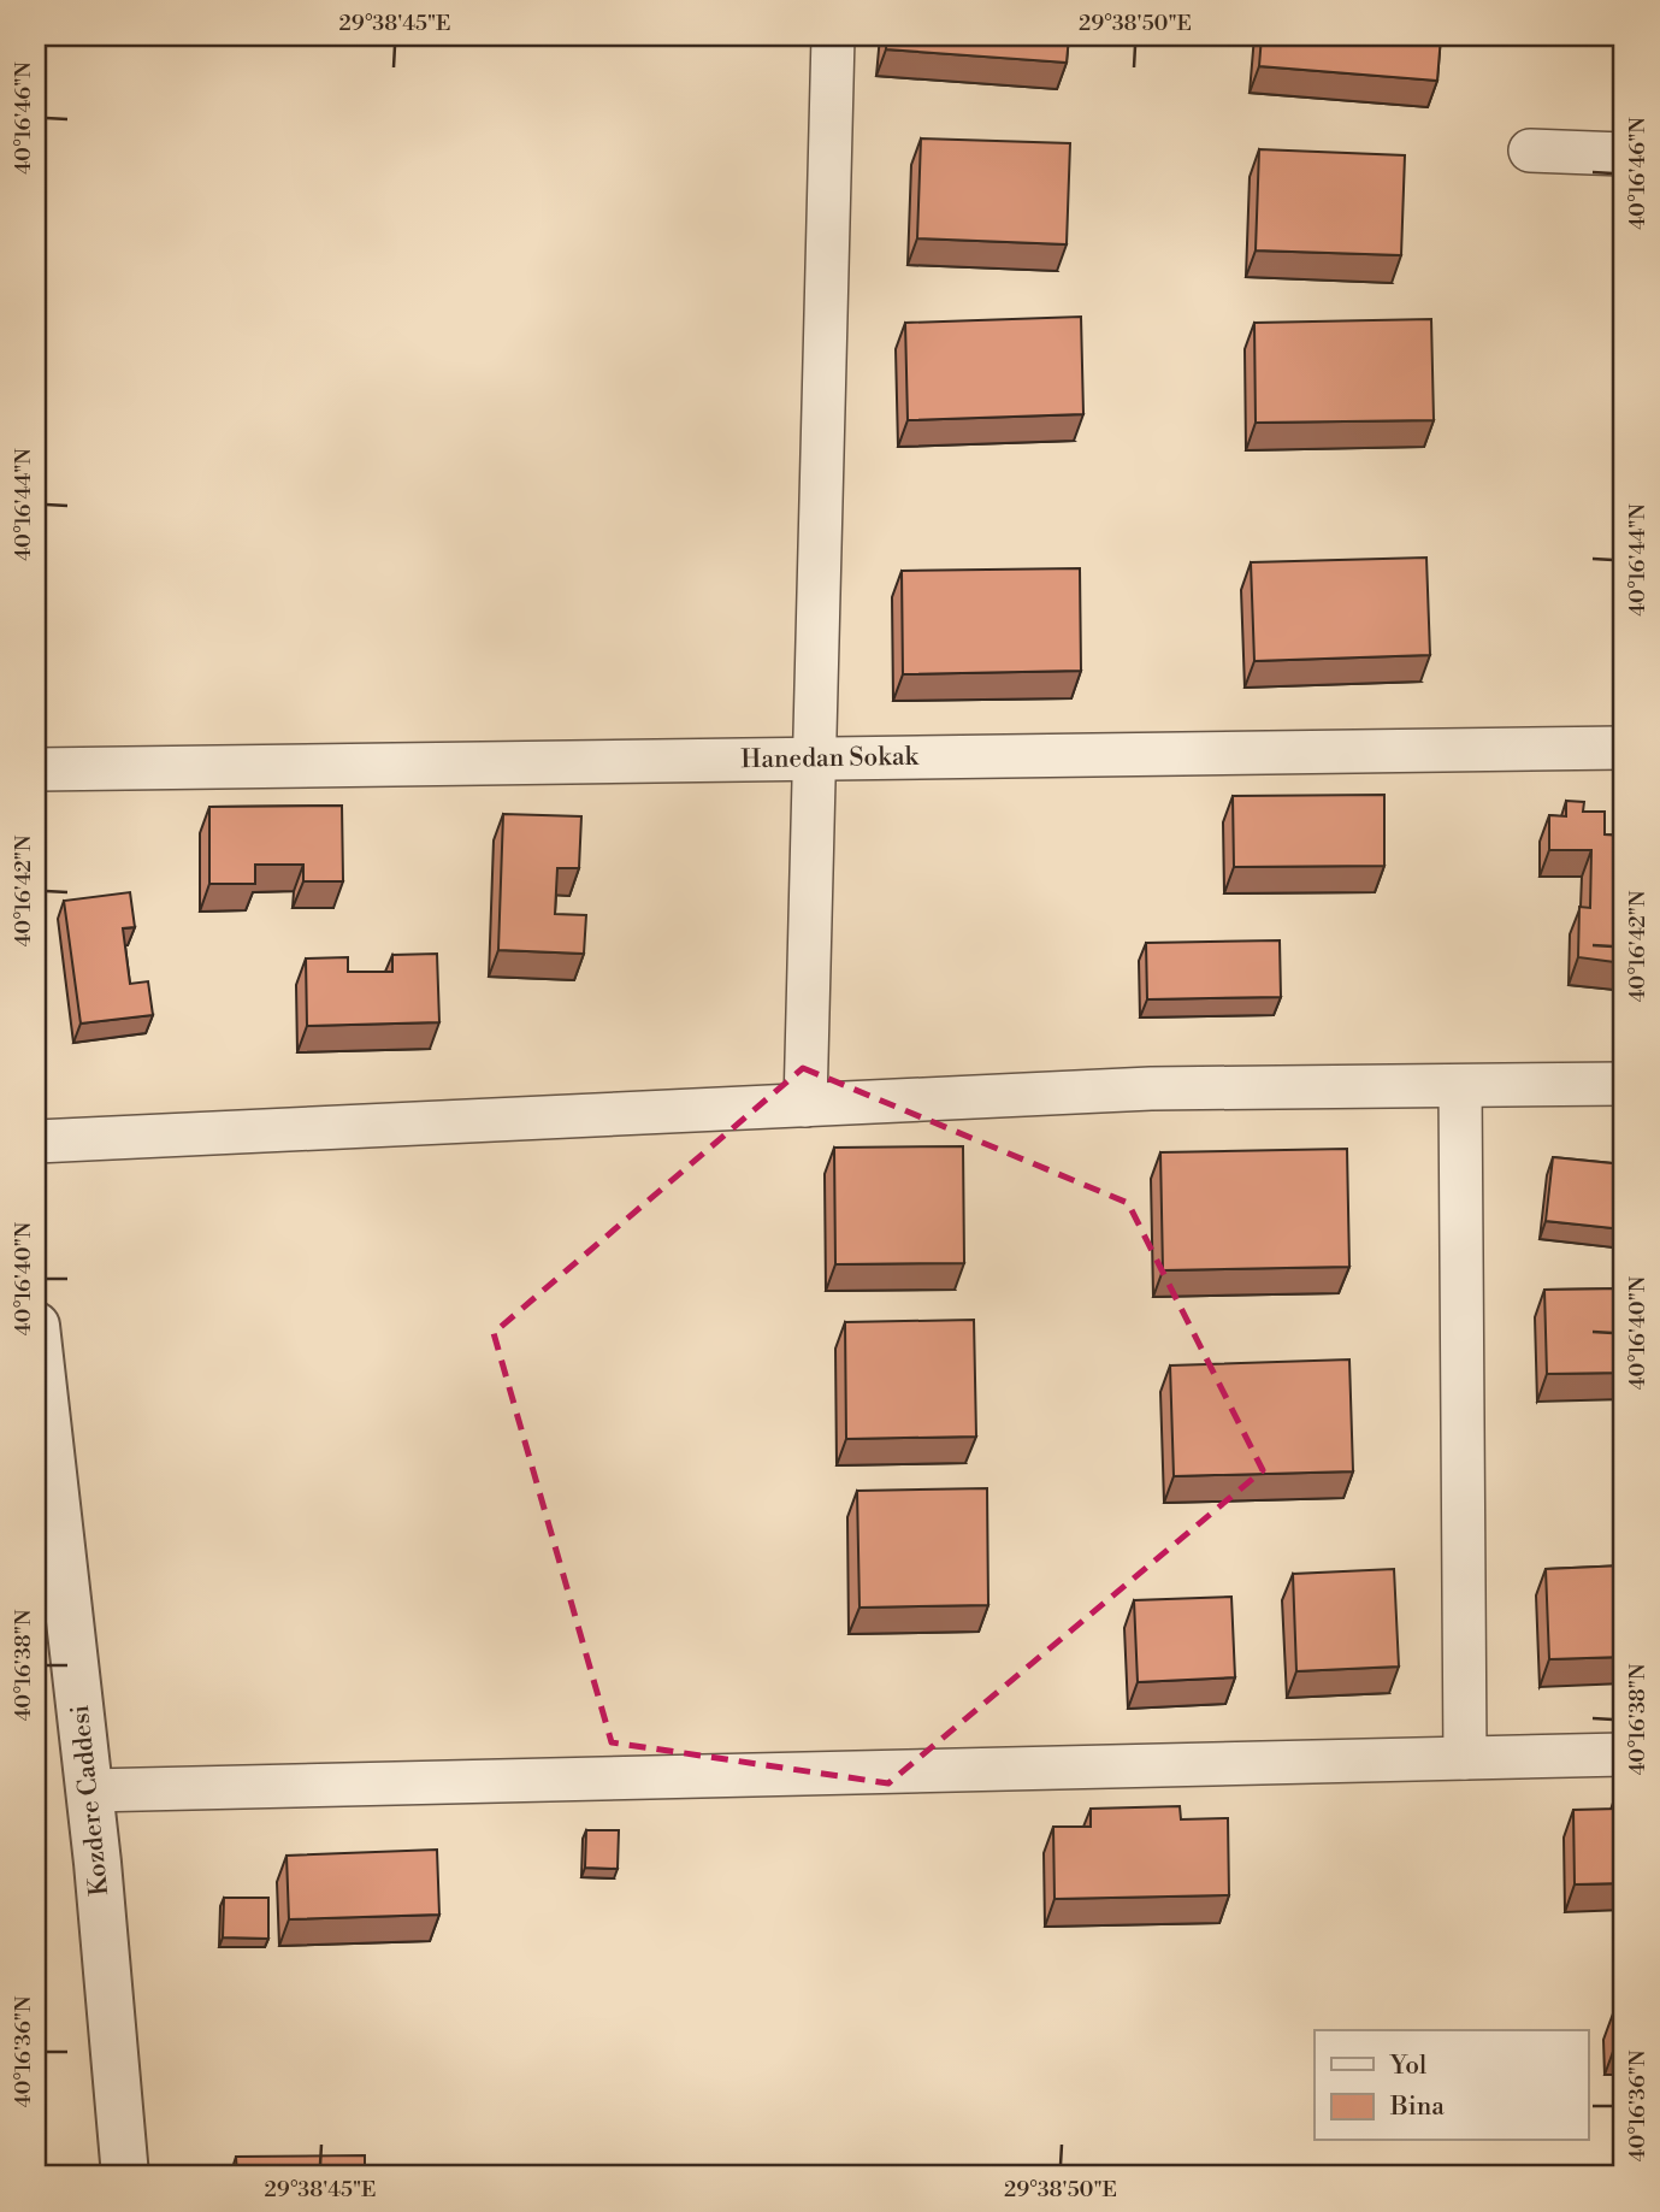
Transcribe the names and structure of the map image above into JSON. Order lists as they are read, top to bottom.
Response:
{
  "streets": {
    "street": ["Hanedan Sokak", "Kozdere Caddesi"]
  },
  "legend": ["Yol", "Bina"],
  "coordinates": [
    "29°38'45\"E",
    "29°38'50\"E",
    "40°16'46\"N",
    "40°16'44\"N",
    "40°16'42\"N",
    "40°16'40\"N",
    "40°16'38\"N",
    "40°16'36\"N"
  ]
}
